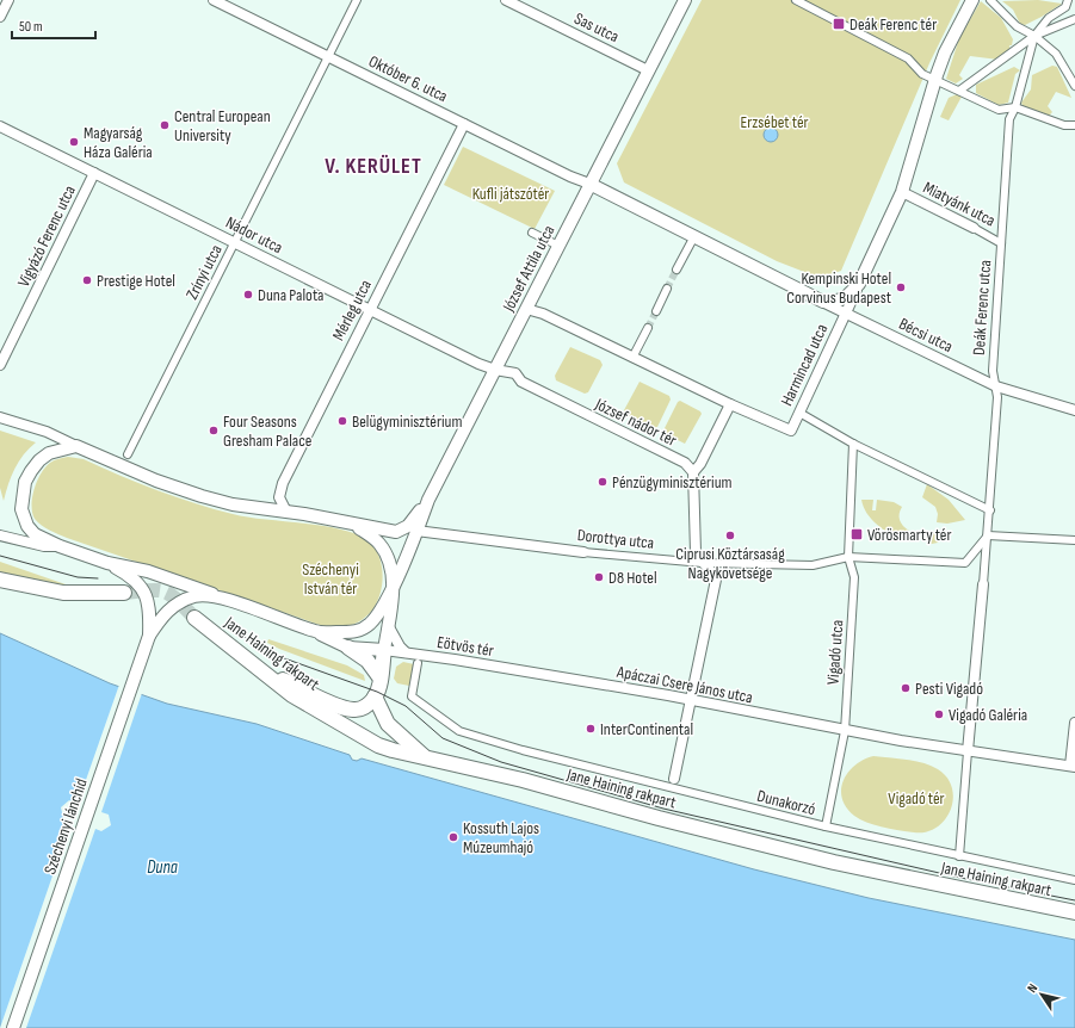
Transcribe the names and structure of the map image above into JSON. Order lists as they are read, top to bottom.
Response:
{
  "streets": {
    "main road": ["Jane Haining rakpart"],
    "street": [
      "Sas utca",
      "Október 6. utca",
      "Miatyánk utca",
      "Nádor utca",
      "Vigyázó Ferenc utca",
      "József Attila utca",
      "Zrínyi utca",
      "Deák Ferenc utca",
      "Mérleg utca",
      "Bécsi utca",
      "Harmincad utca",
      "József nádor tér",
      "Dorottya utca",
      "Eötvös tér",
      "Vigadó utca",
      "Apáczai Csere János utca",
      "Dunakorzó",
      "Széchenyi lánchíd"
    ]
  },
  "crossings": [
    ["Sas utca", "József Attila utca"],
    ["Október 6. utca", "József Attila utca"],
    ["Október 6. utca", "Zrínyi utca"],
    ["Október 6. utca", "Mérleg utca"],
    ["Miatyánk utca", "Deák Ferenc utca"],
    ["Nádor utca", "Vigyázó Ferenc utca"],
    ["Nádor utca", "József Attila utca"],
    ["Nádor utca", "Zrínyi utca"],
    ["Nádor utca", "Mérleg utca"],
    ["Nádor utca", "József nádor tér"],
    ["József Attila utca", "József nádor tér"],
    ["Deák Ferenc utca", "Bécsi utca"],
    ["Bécsi utca", "Harmincad utca"],
    ["Dorottya utca", "Vigadó utca"],
    ["Eötvös tér", "Apáczai Csere János utca"],
    ["Eötvös tér", "Dunakorzó"],
    ["Vigadó utca", "Apáczai Csere János utca"]
  ],
  "districts": ["V. KERÜLET"],
  "water": ["Duna"],
  "parks": [
    "Erzsébet tér",
    "Kufli játszótér",
    "Széchenyi István tér",
    "Vigadó tér"
  ],
  "places": {
    "transit": ["Deák Ferenc tér", "Vörösmarty tér"],
    "other": [
      "Central European University",
      "Magyarság Háza Galéria",
      "Prestige Hotel",
      "Kempinski Hotel Corvinus Budapest",
      "Duna Palota",
      "Belügyminisztérium",
      "Four Seasons Gresham Palace",
      "Pénzügyminisztérium",
      "Ciprusi Köztársaság Nagykövetsége",
      "D8 Hotel",
      "Pesti Vigadó",
      "Vigadó Galéria",
      "InterContinental",
      "Kossuth Lajos Múzeumhajó"
    ]
  },
  "scale_bar": "50 m",
  "north": "top left"
}
